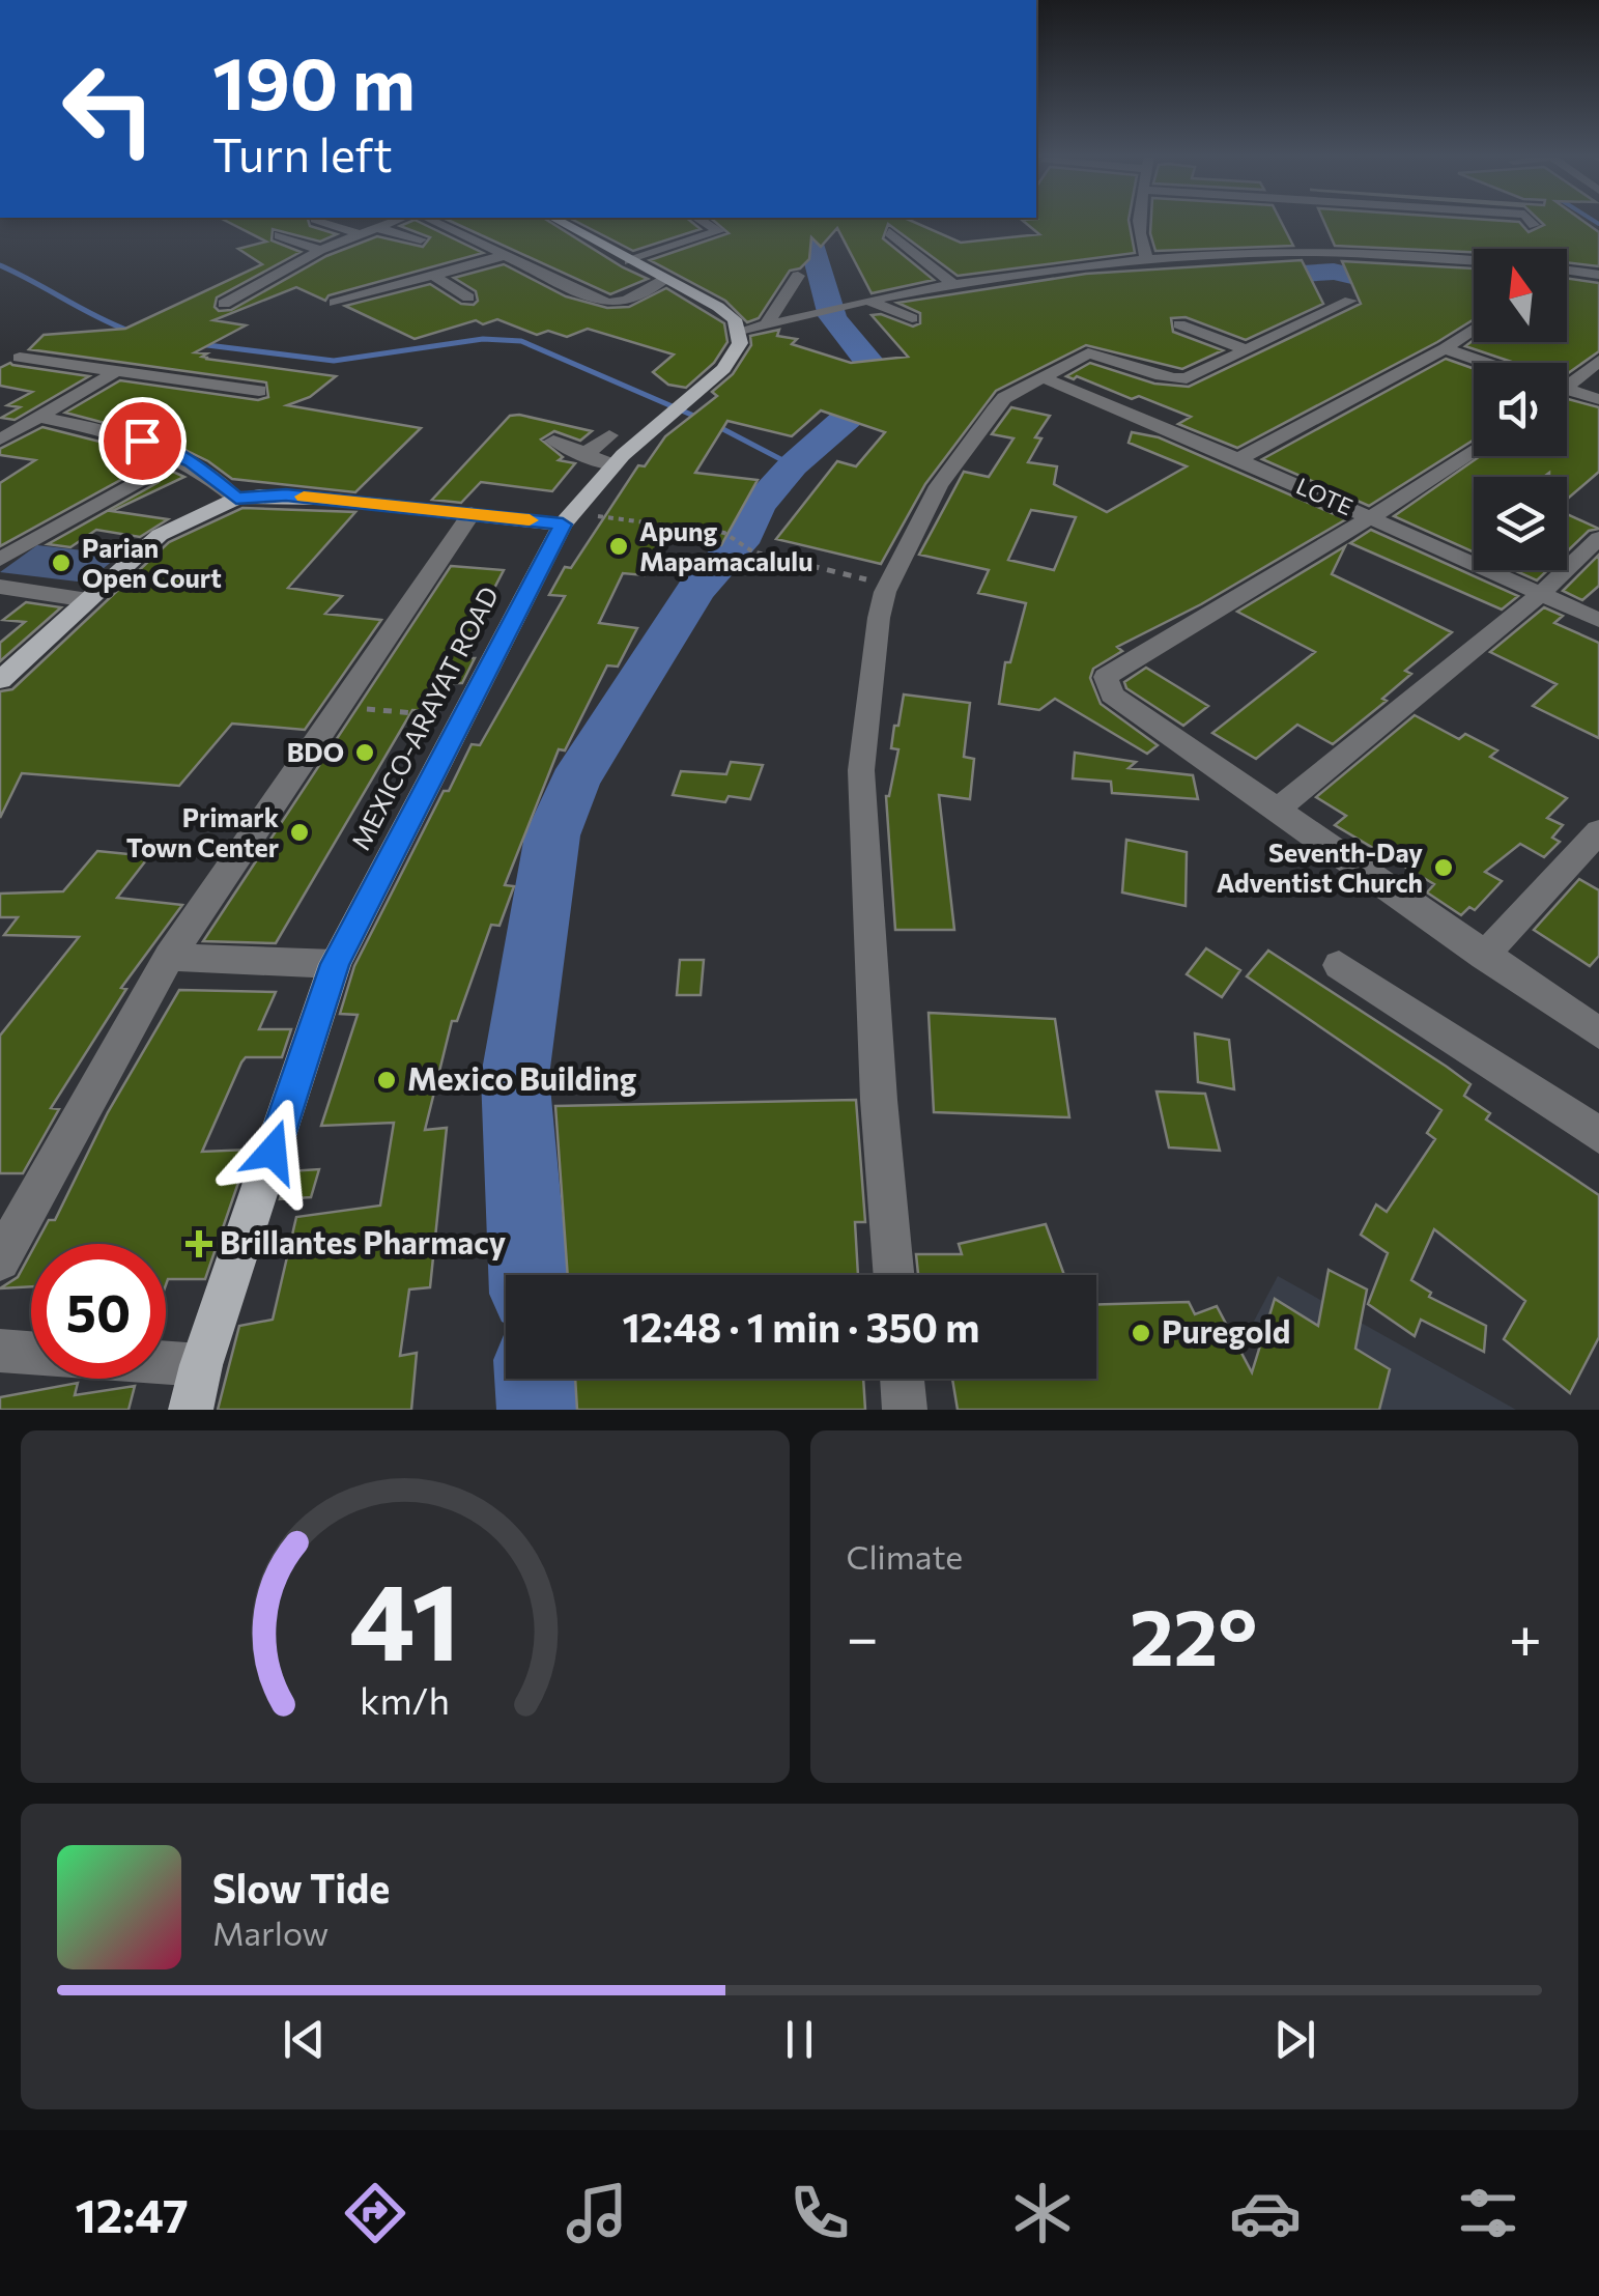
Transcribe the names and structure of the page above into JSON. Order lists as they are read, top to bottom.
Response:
{
  "streets": {
    "main road": ["MEXICO-ARAYAT ROAD"],
    "street": ["LOTE"]
  },
  "places": {
    "other": [
      "Apung Mapamacalulu",
      "Parian Open Court",
      "BDO",
      "Primark Town Center",
      "Seventh-Day Adventist Church",
      "Mexico Building",
      "Puregold"
    ],
    "health": ["Brillantes Pharmacy"]
  },
  "north": "top",
  "page": {
    "turn": ["190 m", "Turn left"],
    "limit": "50",
    "trip": "12:48 · 1 min · 350 m",
    "tile": "Climate",
    "heat": ["−", "22°", "+"],
    "song": ["Slow Tide", "Marlow"],
    "tabs": "12:47",
    "gauge": ["41", "km/h"]
  }
}
